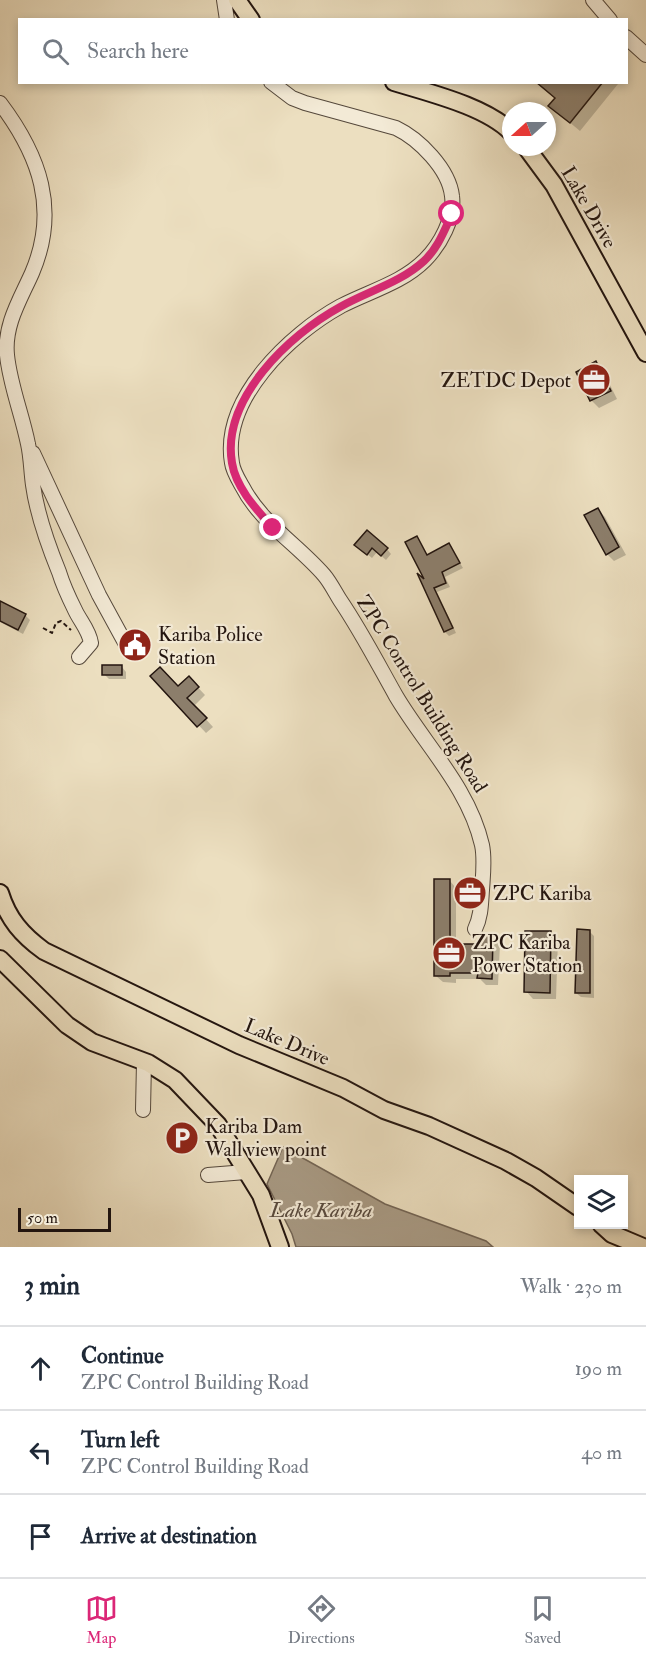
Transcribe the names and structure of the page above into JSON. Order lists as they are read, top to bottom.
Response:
{
  "streets": {
    "main road": ["Lake Drive"],
    "street": ["ZPC Control Building Road"]
  },
  "water": ["Lake Kariba"],
  "places": {
    "office": ["ZETDC Depot", "ZPC Kariba", "ZPC Kariba Power Station"],
    "public building": ["Kariba Police Station"],
    "parking": ["Kariba Dam Wall view point"]
  },
  "scale_bar": "50 m",
  "north": "left",
  "page": {
    "search": "Search here",
    "scale": "50 m",
    "heading": ["3 min", "Walk · 230 m"],
    "list": [
      ["Continue", "ZPC Control Building Road", "190 m"],
      ["Turn left", "ZPC Control Building Road", "40 m"],
      "Arrive at destination"
    ],
    "nav": ["Map", "Directions", "Saved"]
  }
}
